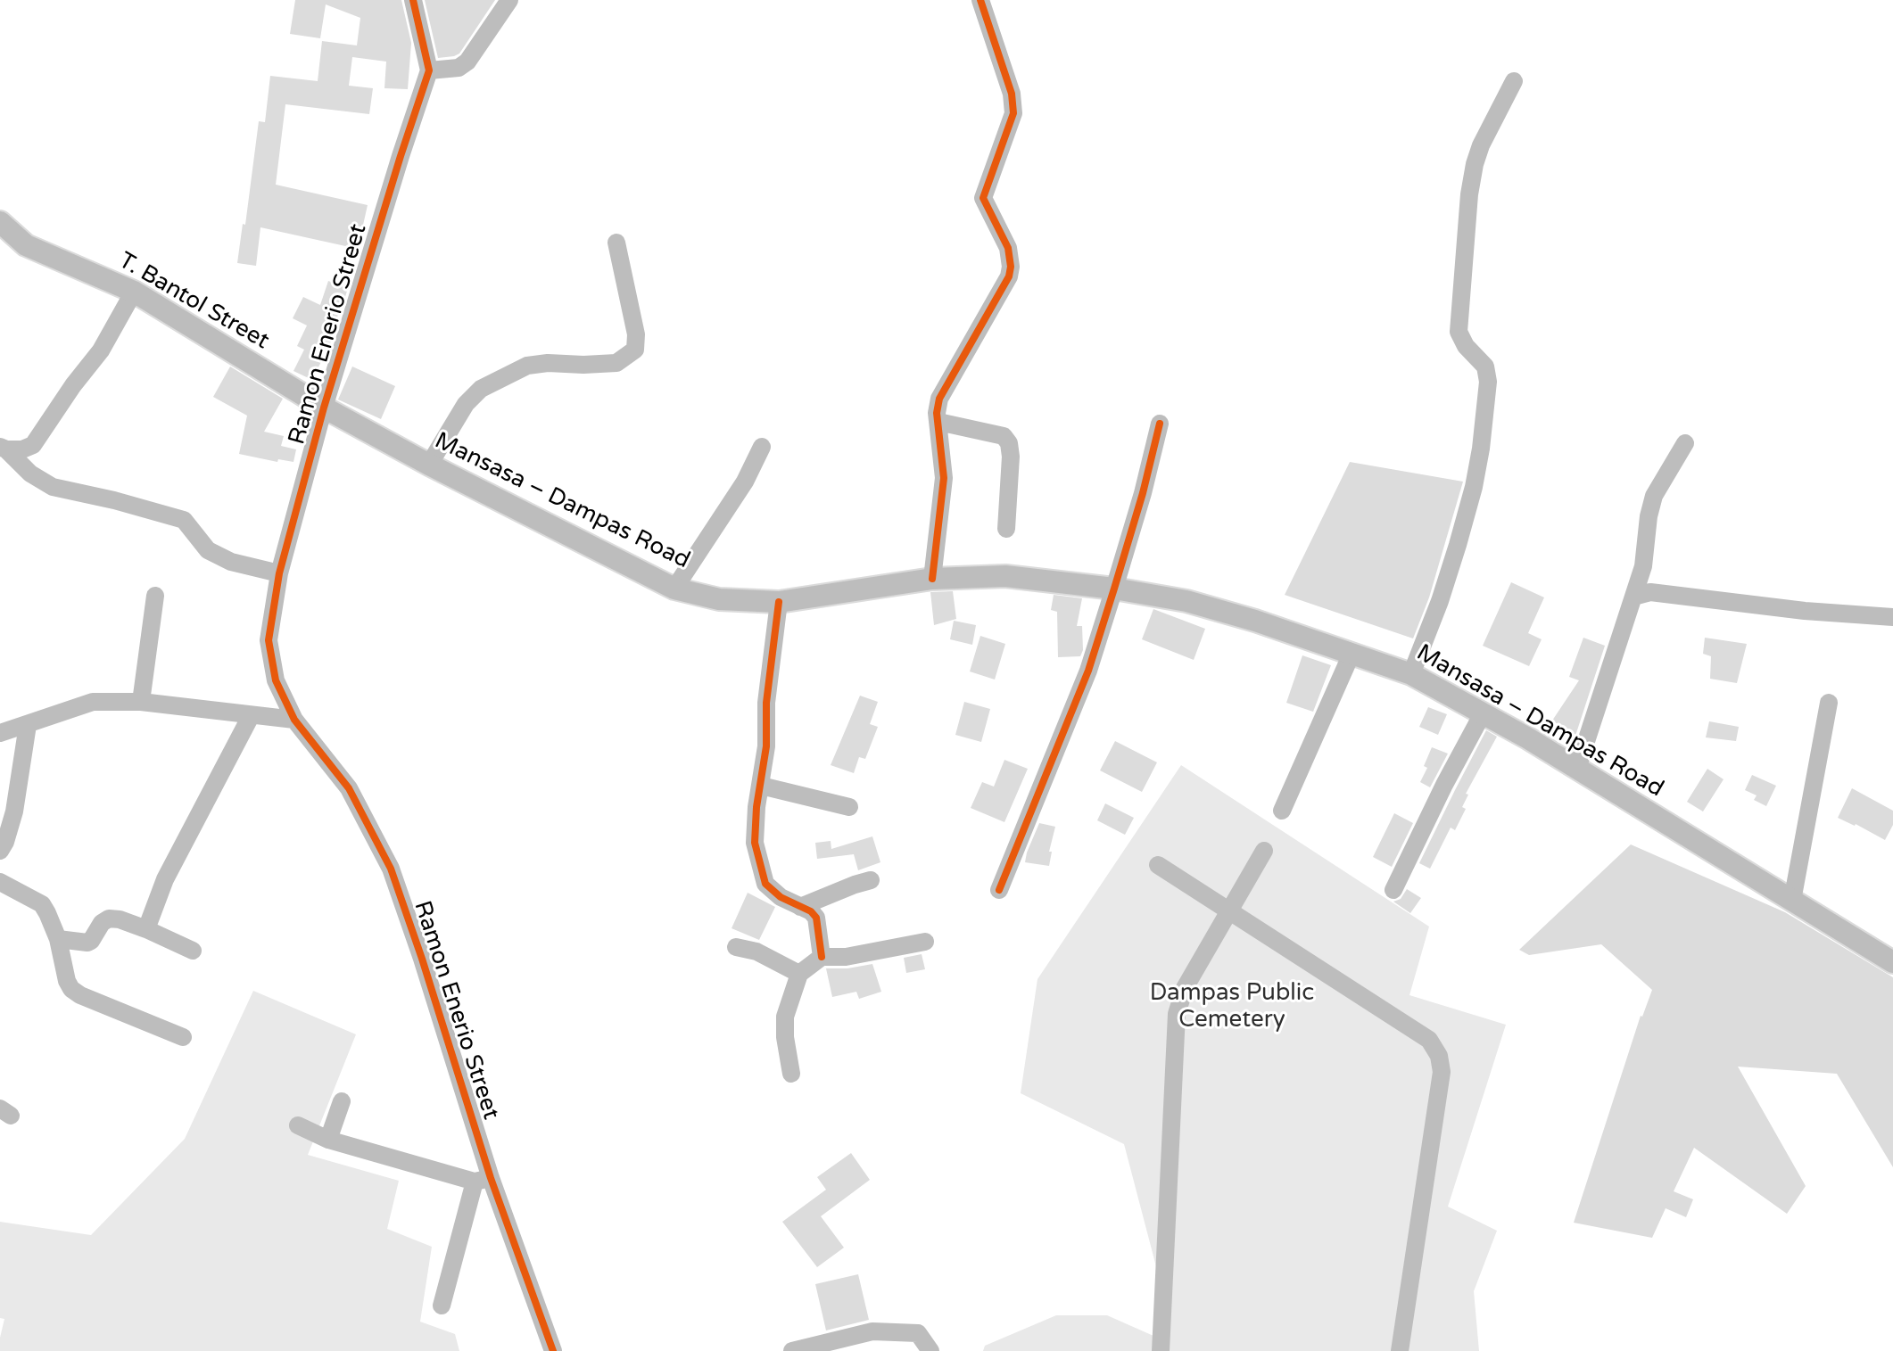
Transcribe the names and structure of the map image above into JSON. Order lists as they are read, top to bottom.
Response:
{
  "streets": {
    "main road": ["T. Bantol Street", "Mansasa – Dampas Road"],
    "street": ["Ramon Enerio Street"]
  },
  "crossings": [
    ["T. Bantol Street", "Ramon Enerio Street"],
    ["T. Bantol Street", "Mansasa – Dampas Road"],
    ["Ramon Enerio Street", "Mansasa – Dampas Road"]
  ],
  "parks": ["Dampas Public Cemetery"]
}
